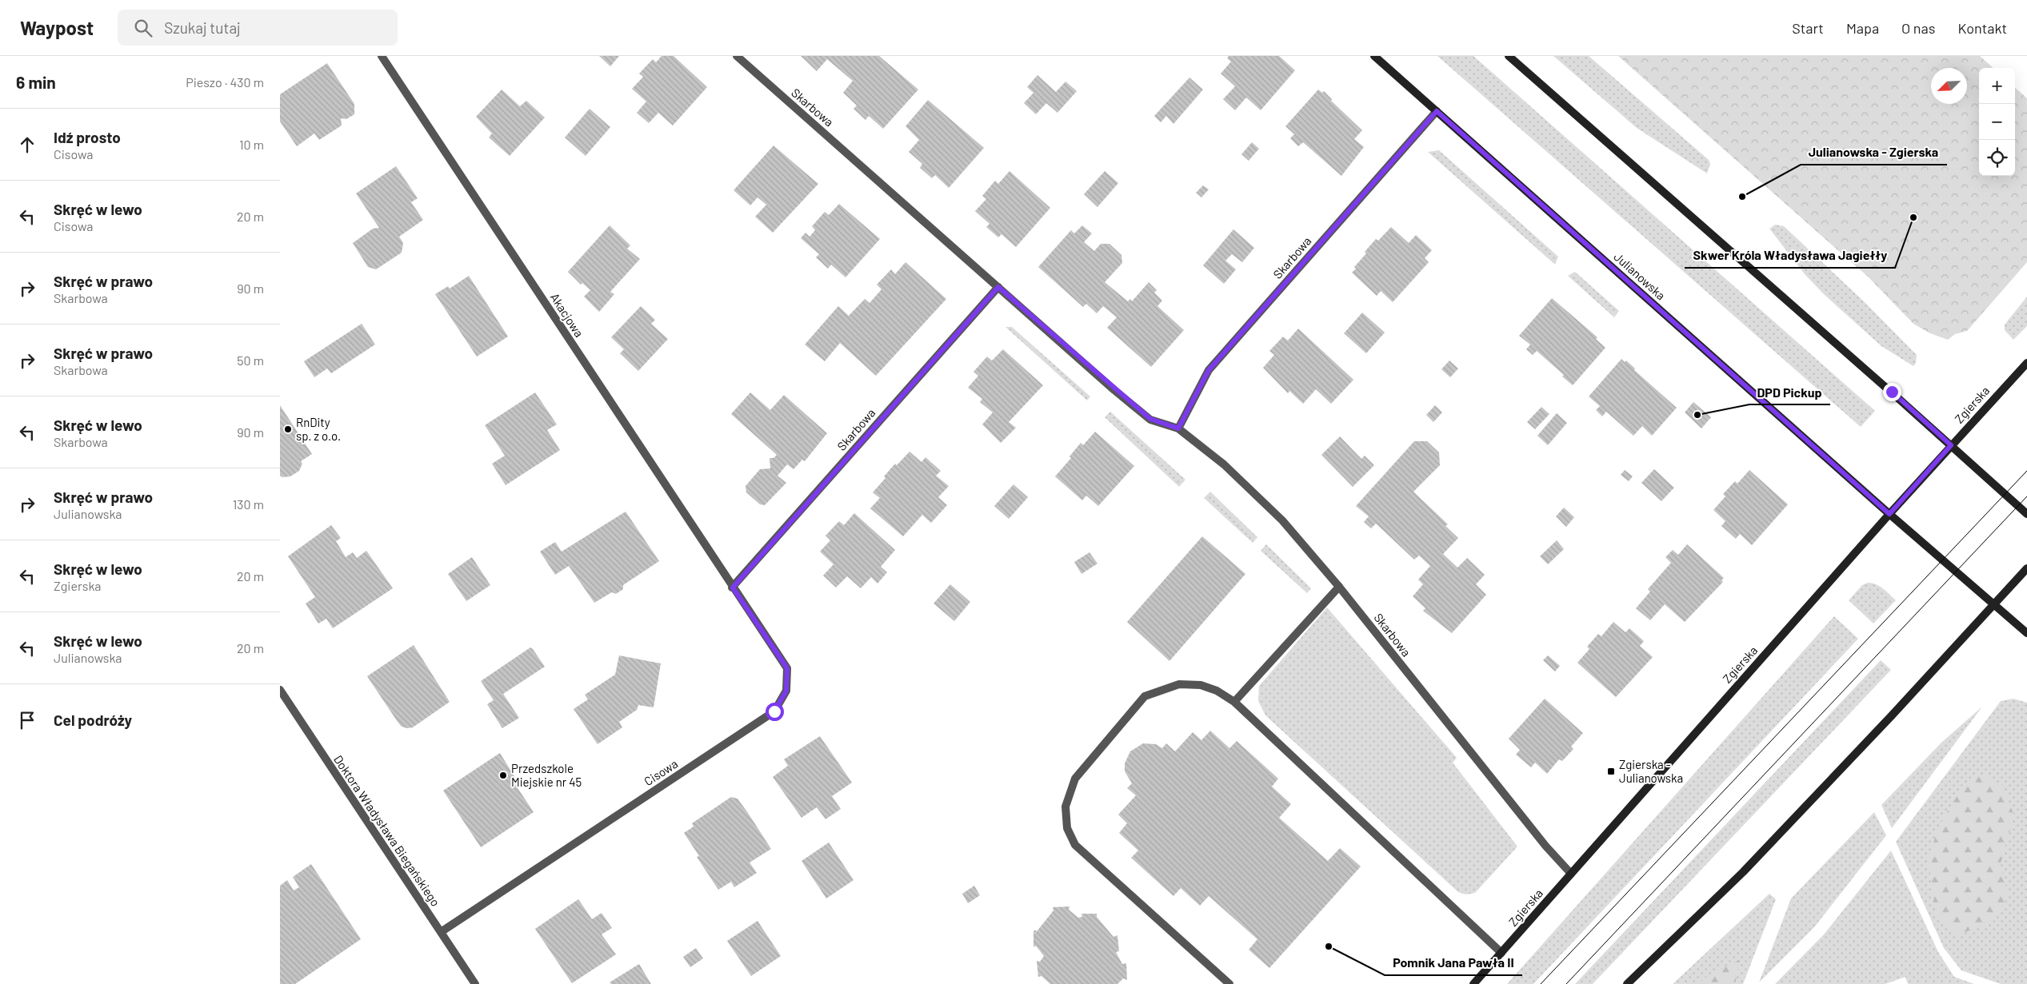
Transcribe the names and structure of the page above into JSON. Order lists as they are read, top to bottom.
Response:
{
  "streets": {
    "main road": ["Julianowska", "Zgierska"],
    "street": [
      "Skarbowa",
      "Akacjowa",
      "Cisowa",
      "Doktora Władysława Biegańskiego"
    ]
  },
  "crossings": [
    ["Skarbowa", "Julianowska"],
    ["Skarbowa", "Akacjowa"],
    ["Skarbowa", "Zgierska"],
    ["Skarbowa", "Cisowa"],
    ["Julianowska", "Zgierska"],
    ["Akacjowa", "Cisowa"],
    ["Cisowa", "Doktora Władysława Biegańskiego"]
  ],
  "places": {
    "other": [
      "Julianowska - Zgierska",
      "Skwer Króla Władysława Jagiełły",
      "DPD Pickup",
      "RnDity sp. z o.o.",
      "Przedszkole Miejskie nr 45",
      "Pomnik Jana Pawła II"
    ],
    "transit": ["Zgierska - Julianowska"]
  },
  "north": "bottom left",
  "page": {
    "header": "Waypost",
    "search": "Szukaj tutaj",
    "nav": [
      "Start",
      "Mapa",
      "O nas",
      "Kontakt"
    ],
    "heading": ["6 min", "Pieszo · 430 m"],
    "map_buttons": ["+", "−"],
    "list": [
      ["Idź prosto", "Cisowa", "10 m"],
      ["Skręć w lewo", "Cisowa", "20 m"],
      ["Skręć w prawo", "Skarbowa", "90 m"],
      ["Skręć w prawo", "Skarbowa", "50 m"],
      ["Skręć w lewo", "Skarbowa", "90 m"],
      ["Skręć w prawo", "Julianowska", "130 m"],
      ["Skręć w lewo", "Zgierska", "20 m"],
      ["Skręć w lewo", "Julianowska", "20 m"],
      "Cel podróży"
    ]
  }
}
